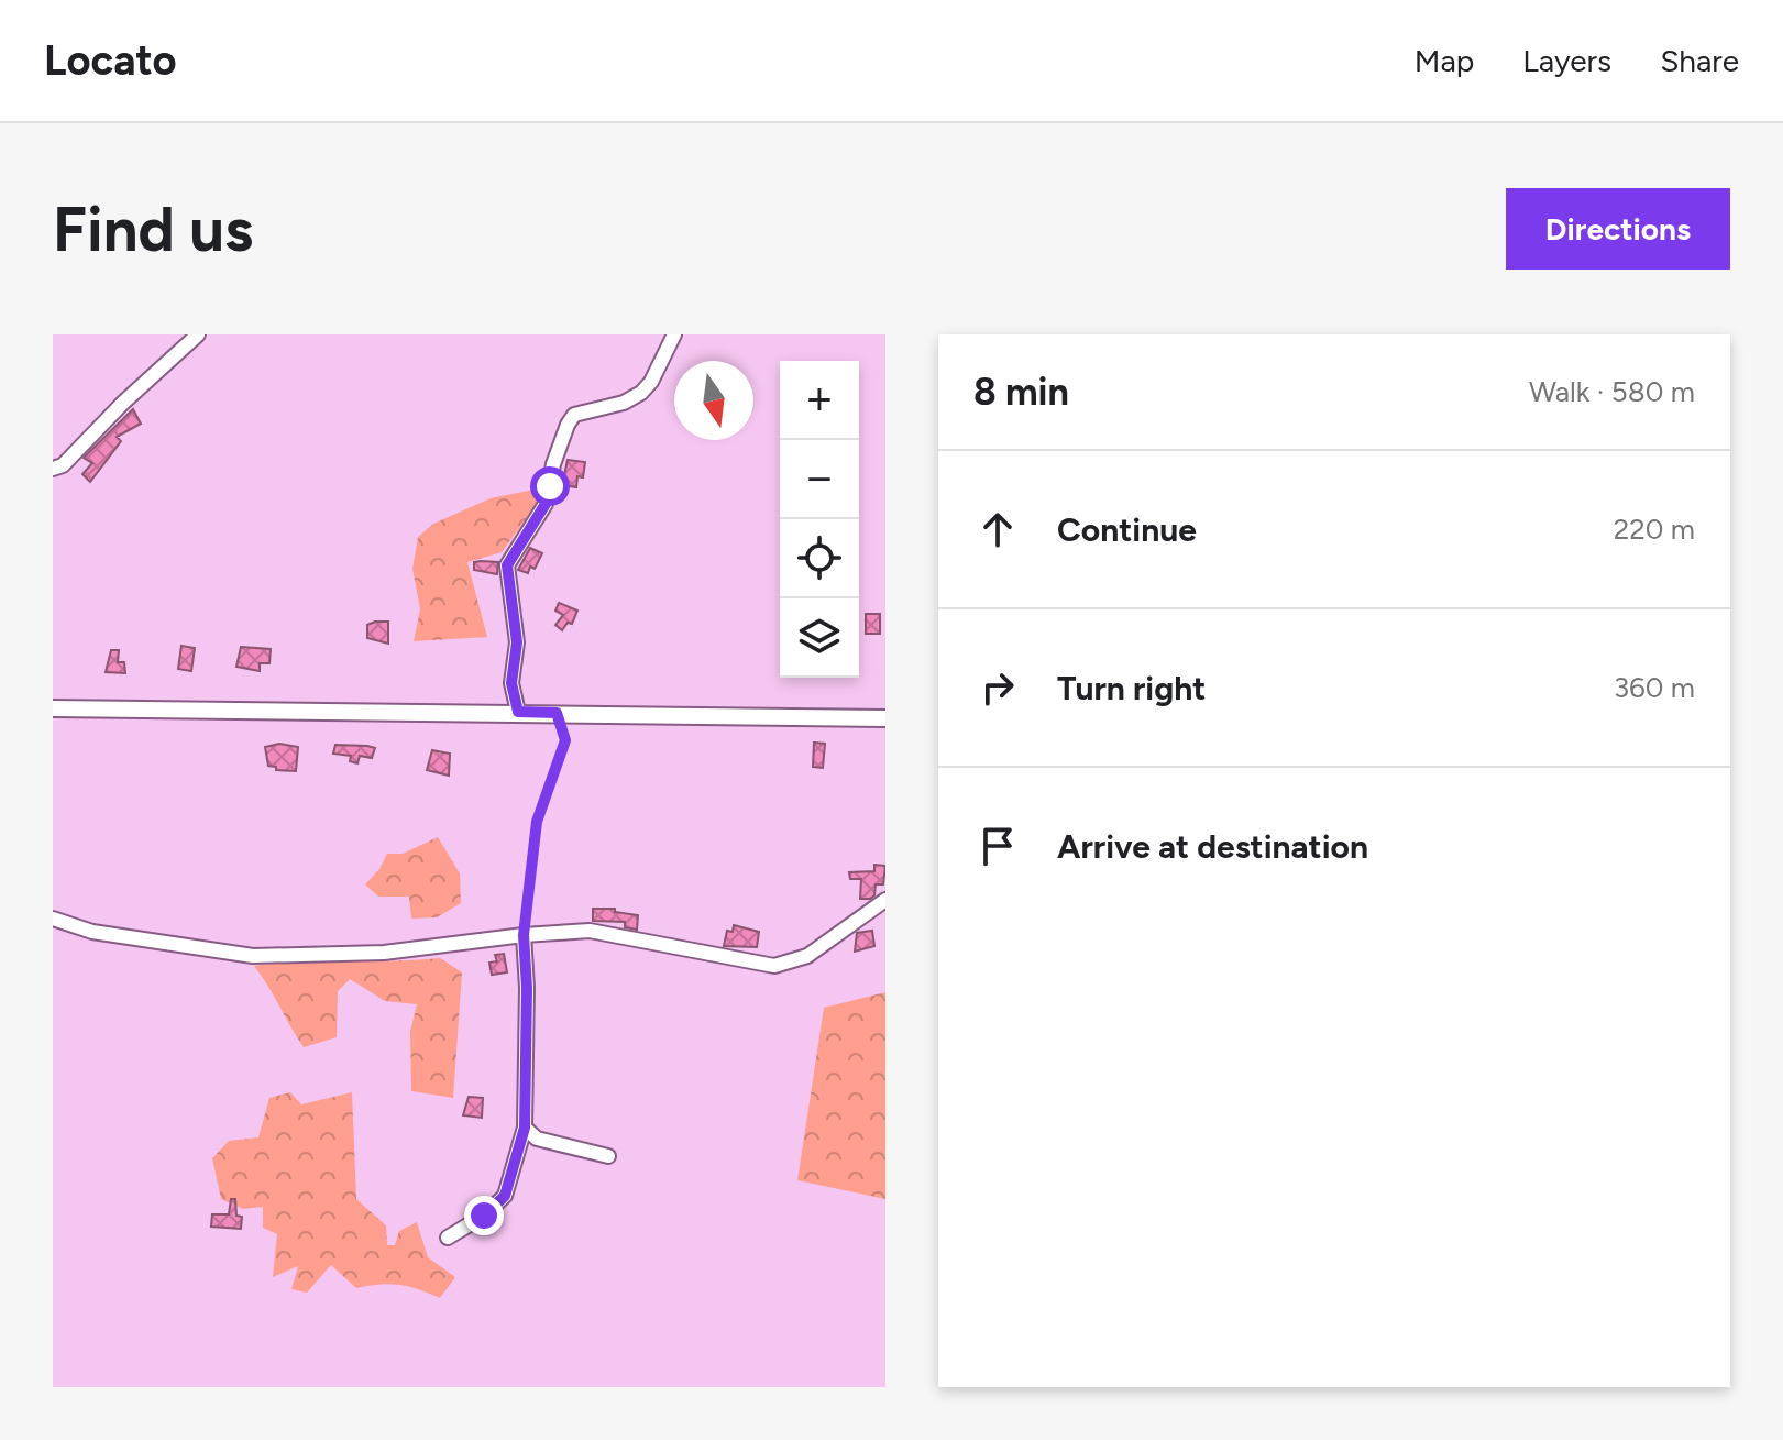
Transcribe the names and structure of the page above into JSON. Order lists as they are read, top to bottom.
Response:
{
  "north": "bottom",
  "page": {
    "header": "Locato",
    "nav": ["Map", "Layers", "Share"],
    "buttons": "Directions",
    "title": "Find us",
    "heading": ["8 min", "Walk · 580 m"],
    "map_buttons": ["+", "−"],
    "list": [
      ["Continue", "220 m"],
      ["Turn right", "360 m"],
      "Arrive at destination"
    ]
  }
}
